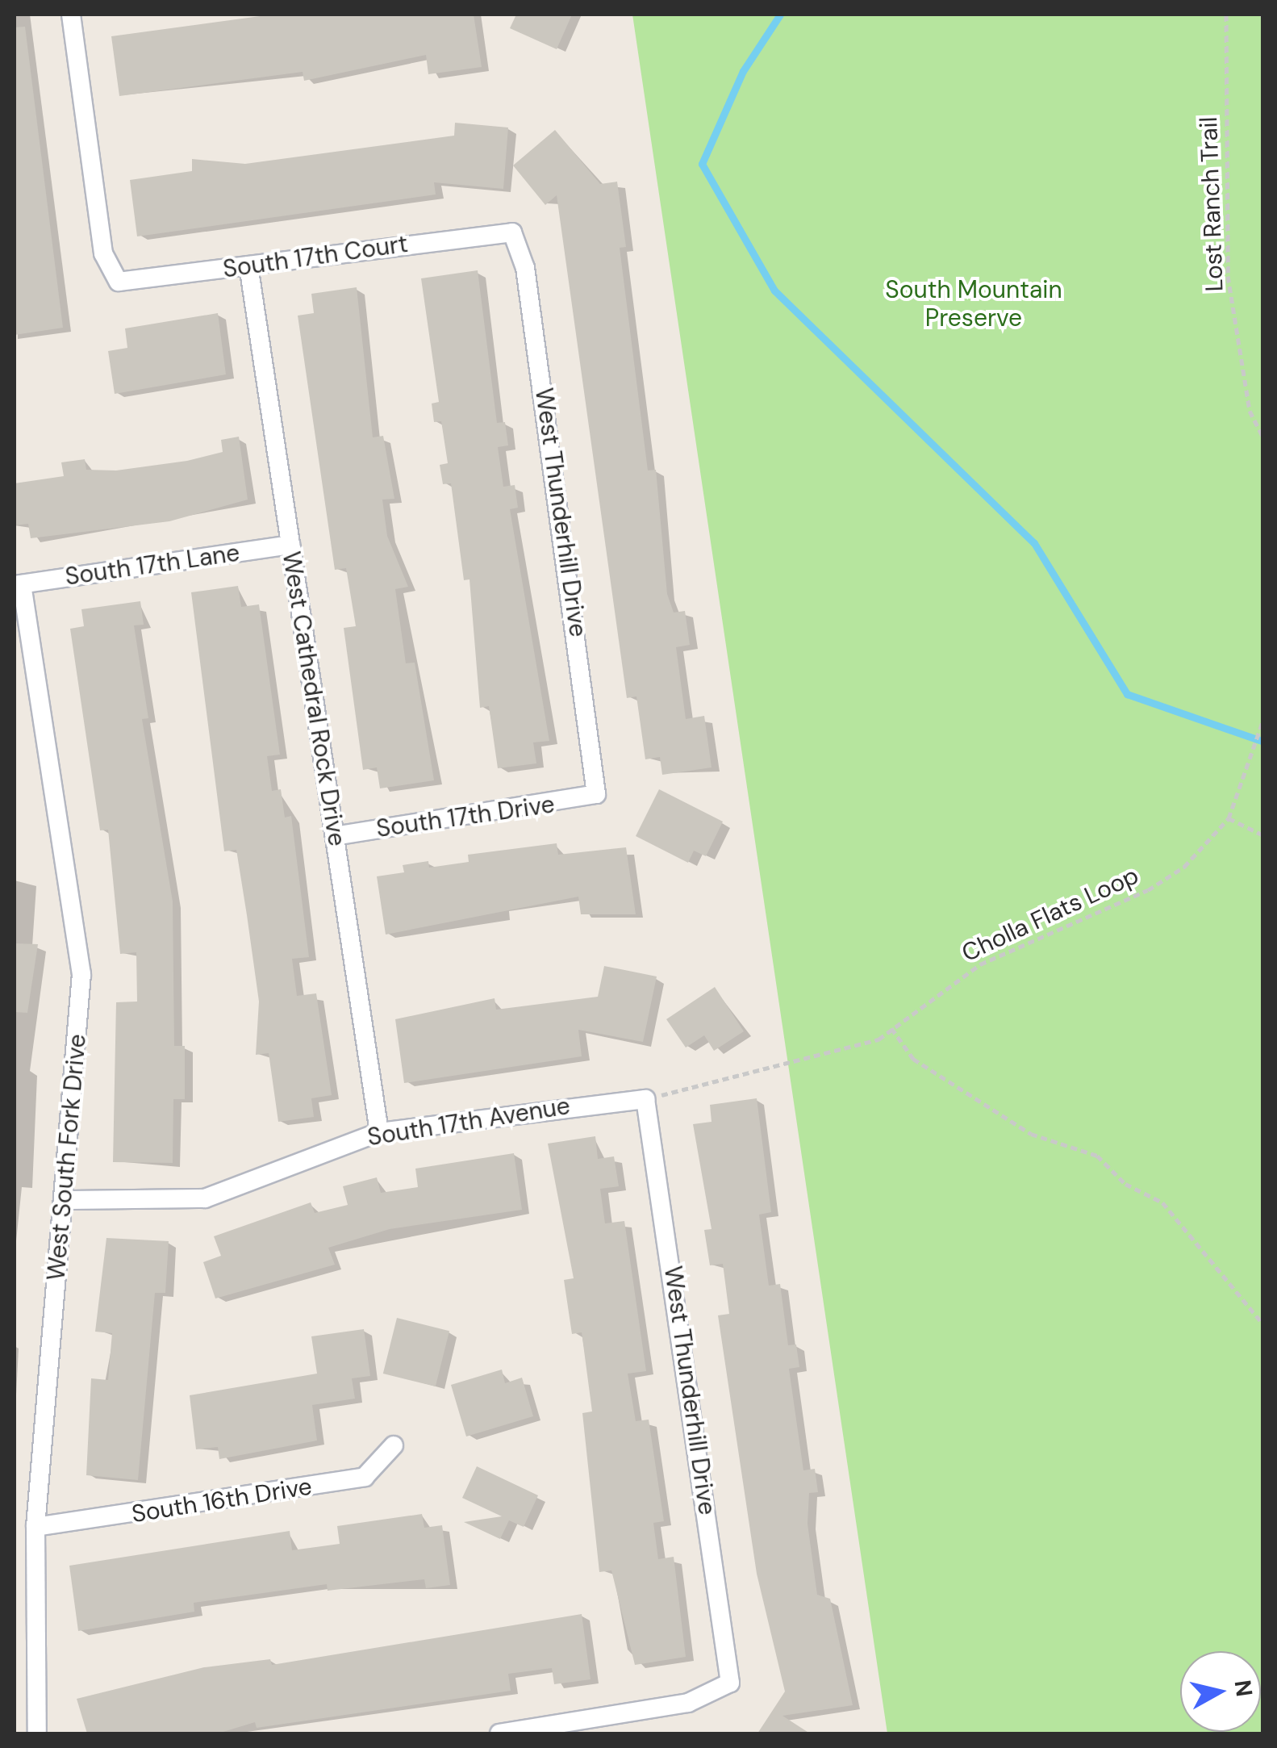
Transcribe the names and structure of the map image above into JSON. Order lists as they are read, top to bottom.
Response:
{
  "streets": {
    "street": [
      "South 17th Court",
      "West Thunderhill Drive",
      "South 17th Lane",
      "West Cathedral Rock Drive",
      "South 17th Drive",
      "South 17th Avenue",
      "West South Fork Drive",
      "South 16th Drive"
    ],
    "path": ["Lost Ranch Trail", "Cholla Flats Loop"]
  },
  "crossings": [
    ["South 17th Court", "West Thunderhill Drive"],
    ["South 17th Court", "West Cathedral Rock Drive"],
    ["West Thunderhill Drive", "South 17th Drive"],
    ["West Thunderhill Drive", "Cholla Flats Loop"],
    ["West Thunderhill Drive", "South 17th Avenue"],
    ["South 17th Lane", "West Cathedral Rock Drive"],
    ["South 17th Lane", "West South Fork Drive"],
    ["West Cathedral Rock Drive", "South 17th Drive"],
    ["West Cathedral Rock Drive", "South 17th Avenue"],
    ["Cholla Flats Loop", "South 17th Avenue"],
    ["South 17th Avenue", "West South Fork Drive"],
    ["West South Fork Drive", "South 16th Drive"]
  ],
  "parks": ["South Mountain Preserve"],
  "north": "right"
}
